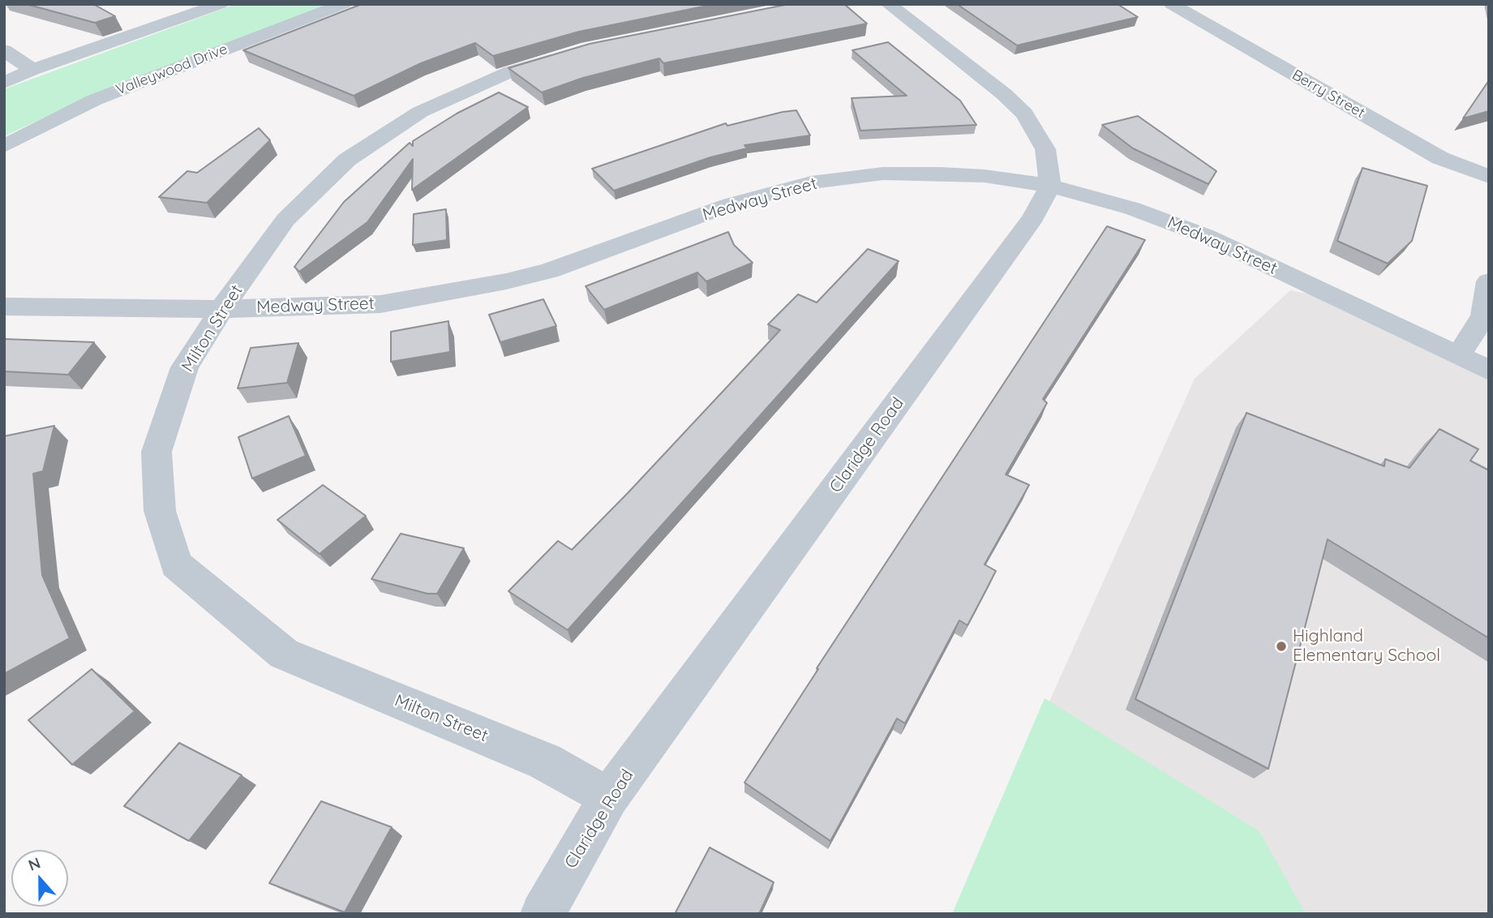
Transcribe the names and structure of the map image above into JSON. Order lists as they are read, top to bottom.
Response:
{
  "streets": {
    "street": [
      "Valleywood Drive",
      "Berry Street",
      "Medway Street",
      "Milton Street",
      "Claridge Road"
    ]
  },
  "crossings": [
    ["Medway Street", "Milton Street"],
    ["Medway Street", "Claridge Road"],
    ["Milton Street", "Claridge Road"]
  ],
  "places": ["Highland Elementary School"],
  "north": "top"
}
